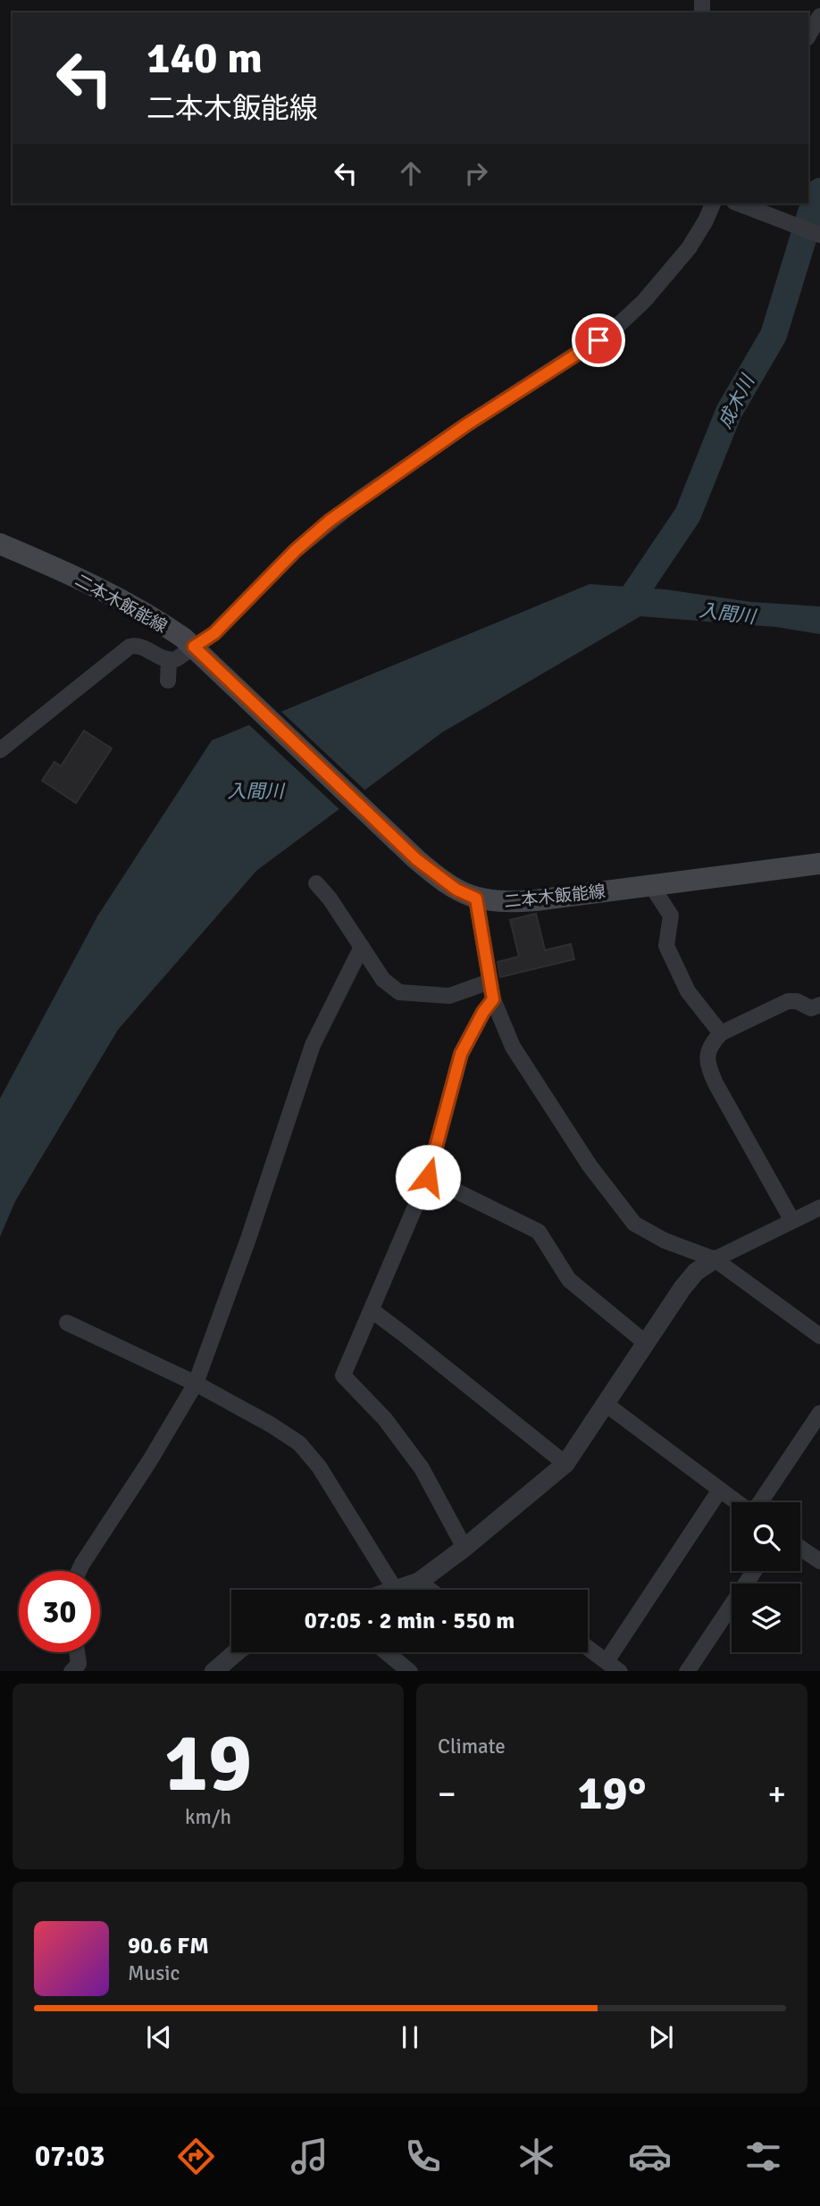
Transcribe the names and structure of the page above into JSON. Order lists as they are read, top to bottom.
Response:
{
  "streets": {
    "main road": ["二本木飯能線"]
  },
  "water": ["成木川", "入間川"],
  "page": {
    "turn": ["140 m", "二本木飯能線"],
    "limit": "30",
    "trip": "07:05 · 2 min · 550 m",
    "tile": [
      ["19", "km/h"],
      "Climate"
    ],
    "heat": ["−", "19°", "+"],
    "song": ["90.6 FM", "Music"],
    "tabs": "07:03"
  }
}
